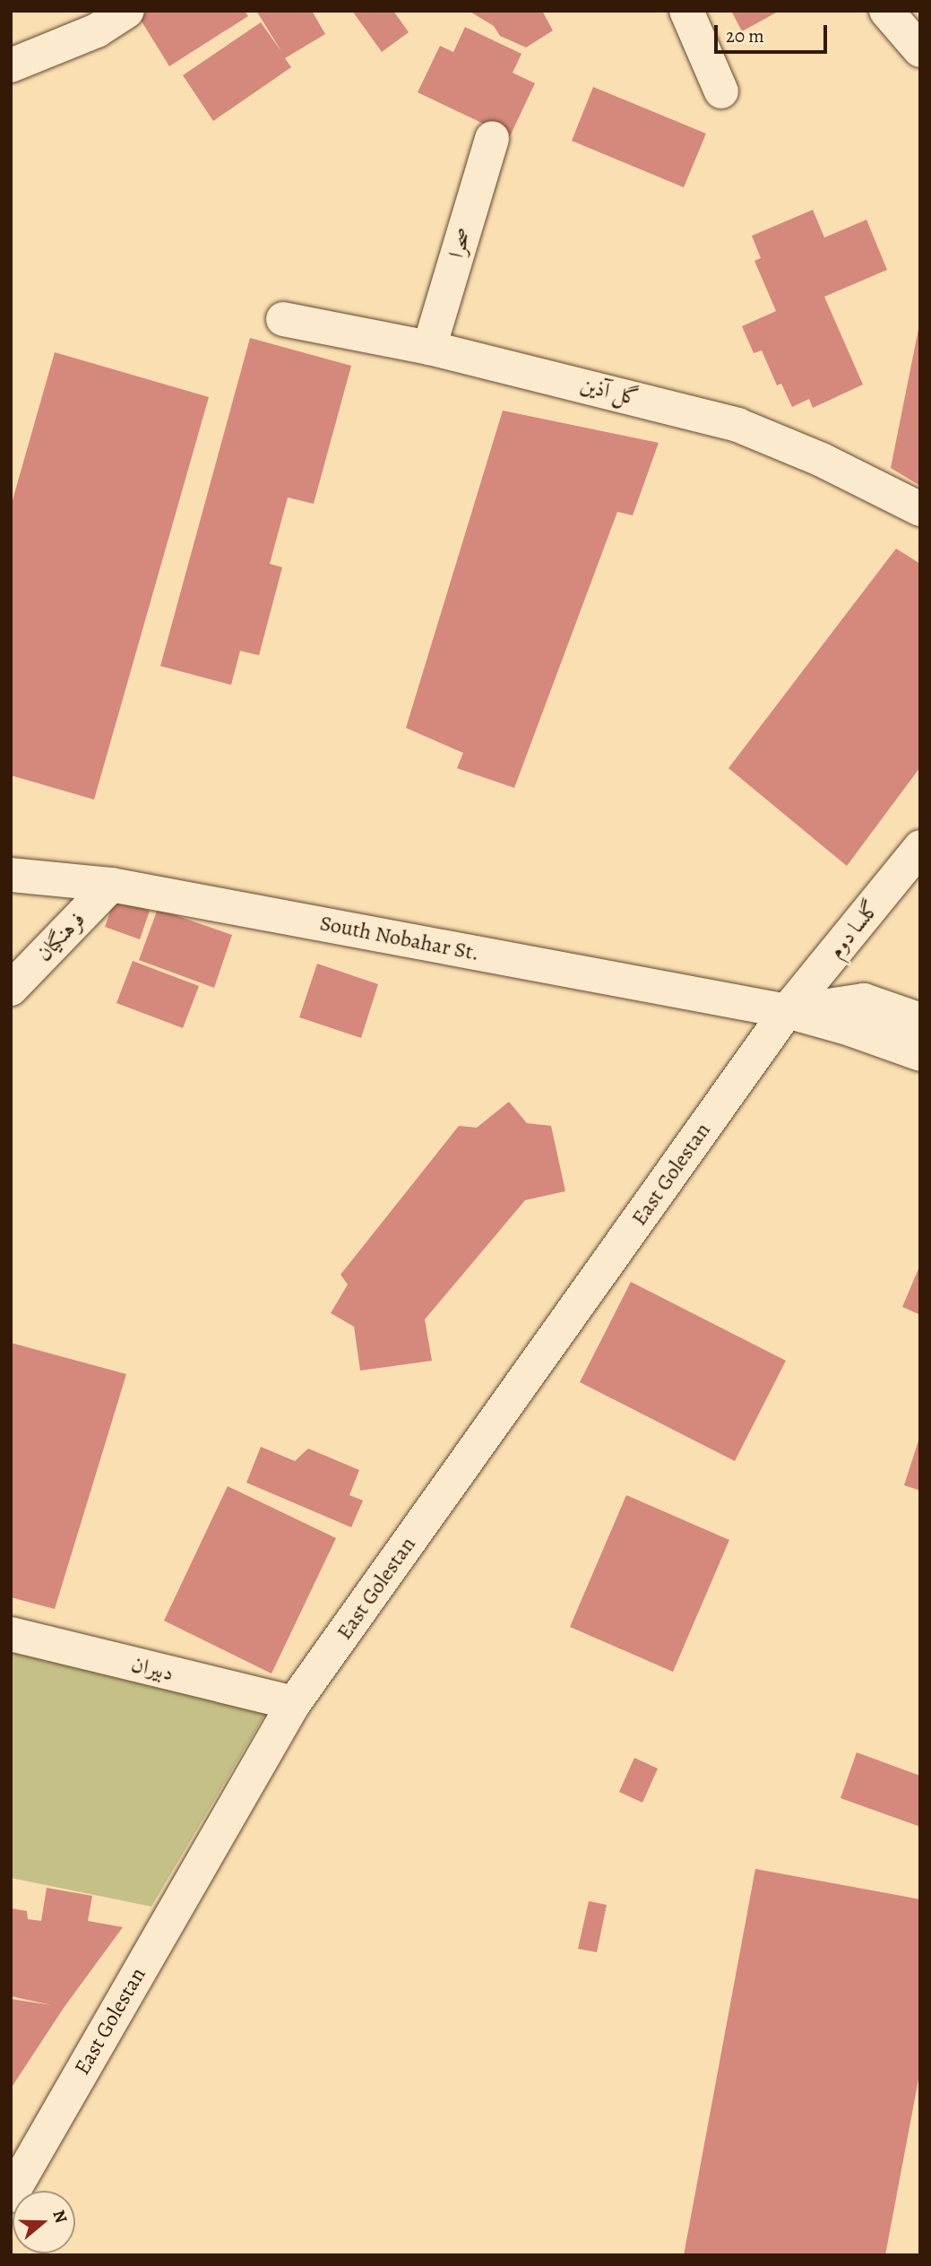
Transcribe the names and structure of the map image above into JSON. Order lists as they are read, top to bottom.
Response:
{
  "streets": {
    "street": [
      "صحرا",
      "گل آذین",
      "گلسا دوم",
      "فرهنگیان",
      "South Nobahar St.",
      "East Golestan",
      "دبیران"
    ]
  },
  "crossings": [
    ["صحرا", "گل آذین"],
    ["گلسا دوم", "South Nobahar St."],
    ["گلسا دوم", "East Golestan"],
    ["فرهنگیان", "South Nobahar St."],
    ["South Nobahar St.", "East Golestan"],
    ["East Golestan", "دبیران"]
  ],
  "scale_bar": "20 m",
  "north": "right"
}
